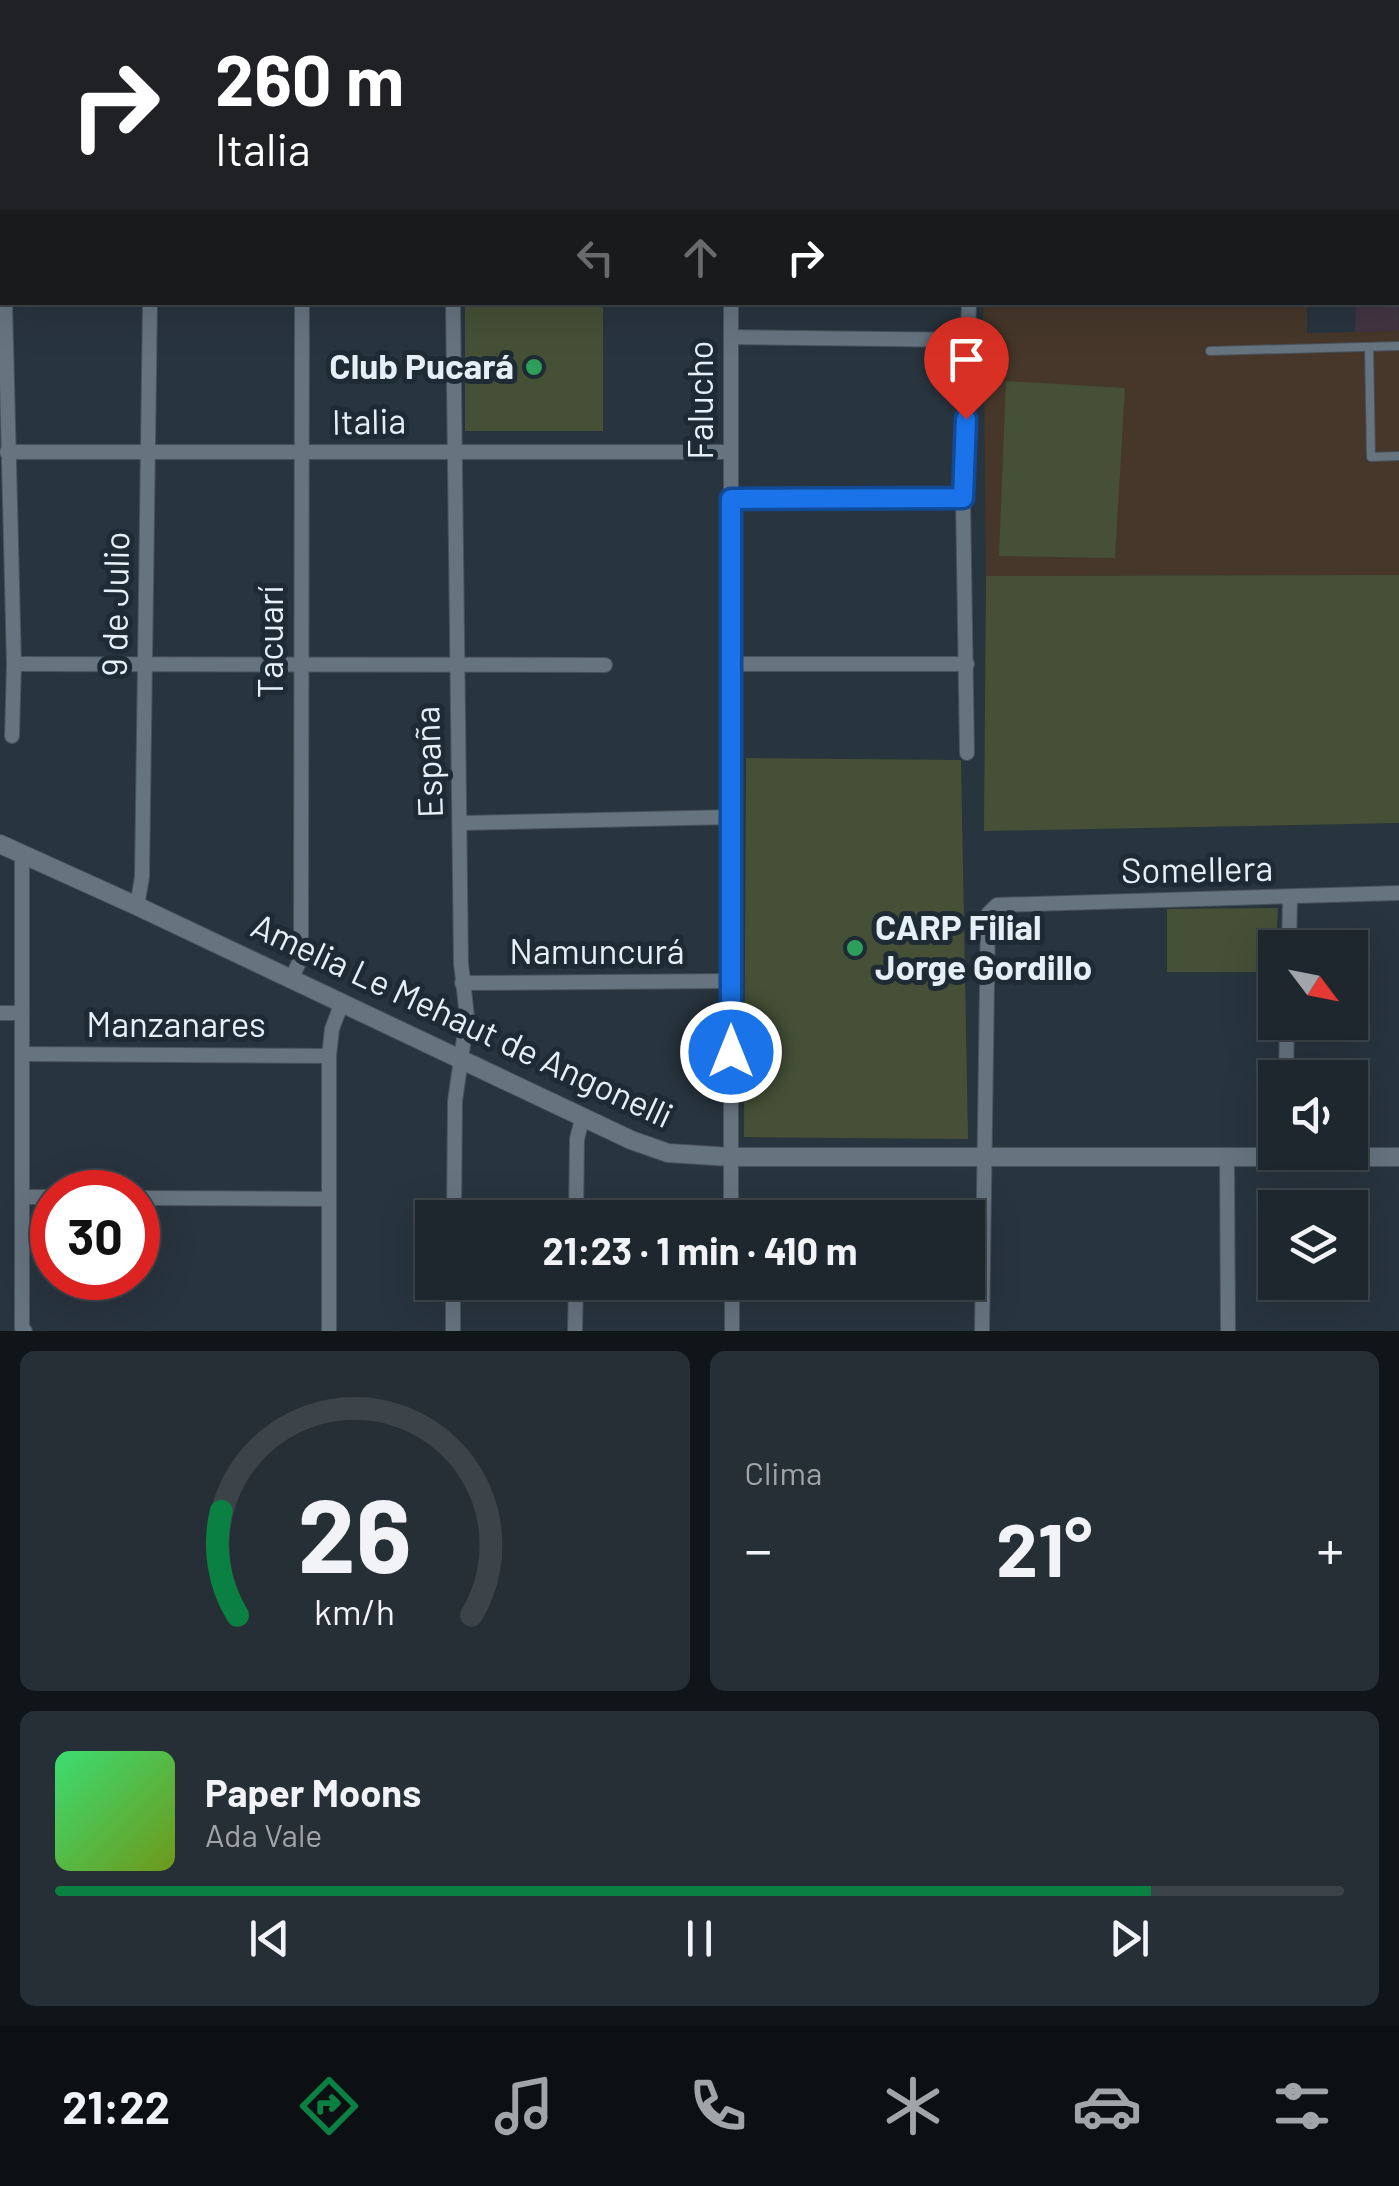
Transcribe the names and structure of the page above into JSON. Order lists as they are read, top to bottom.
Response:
{
  "streets": {
    "street": [
      "Falucho",
      "Italia",
      "9 de Julio",
      "Tacuarí",
      "España",
      "Somellera",
      "Namuncurá",
      "Amelia Le Mehaut de Angonelli",
      "Manzanares"
    ]
  },
  "crossings": [
    ["Falucho", "Italia"],
    ["Falucho", "Namuncurá"],
    ["Falucho", "Amelia Le Mehaut de Angonelli"],
    ["Italia", "9 de Julio"],
    ["Italia", "Tacuarí"],
    ["Italia", "España"],
    ["9 de Julio", "Amelia Le Mehaut de Angonelli"],
    ["Tacuarí", "Amelia Le Mehaut de Angonelli"],
    ["España", "Namuncurá"],
    ["España", "Amelia Le Mehaut de Angonelli"],
    ["Somellera", "Amelia Le Mehaut de Angonelli"]
  ],
  "places": ["Club Pucará", "CARP Filial Jorge Gordillo"],
  "north": "bottom right",
  "page": {
    "turn": ["260 m", "Italia"],
    "limit": "30",
    "trip": "21:23 · 1 min · 410 m",
    "tile": "Clima",
    "heat": ["−", "21°", "+"],
    "song": ["Paper Moons", "Ada Vale"],
    "tabs": "21:22",
    "gauge": ["26", "km/h"]
  }
}
